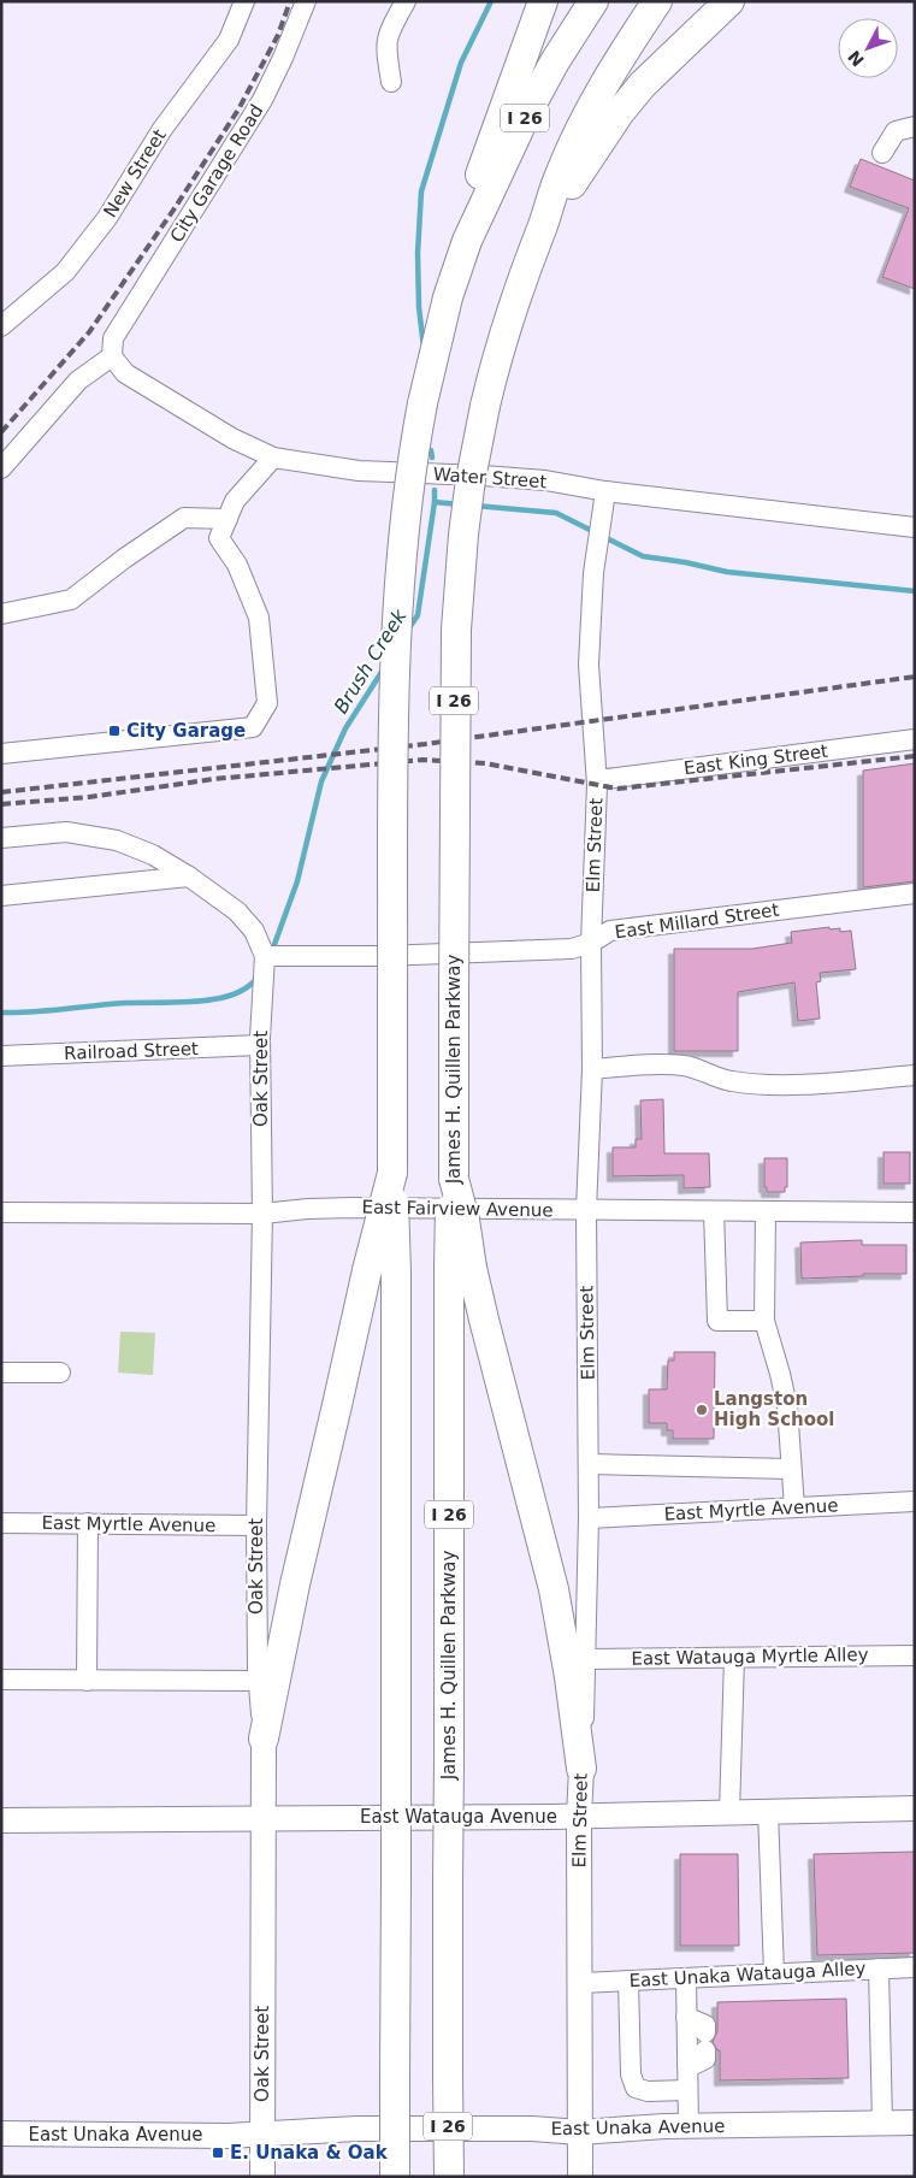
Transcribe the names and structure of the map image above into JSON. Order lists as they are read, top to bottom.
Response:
{
  "streets": {
    "highway": ["I 26", "James H. Quillen Parkway"],
    "main road": [
      "Elm Street",
      "Oak Street",
      "East Watauga Avenue",
      "East Unaka Avenue"
    ],
    "street": [
      "New Street",
      "City Garage Road",
      "Water Street",
      "East King Street",
      "East Millard Street",
      "Railroad Street",
      "East Fairview Avenue",
      "East Myrtle Avenue",
      "East Watauga Myrtle Alley",
      "East Unaka Watauga Alley"
    ]
  },
  "crossings": [
    ["City Garage Road", "Water Street"],
    ["Water Street", "Elm Street"],
    ["East King Street", "Elm Street"],
    ["Elm Street", "East Millard Street"],
    ["Elm Street", "East Fairview Avenue"],
    ["Elm Street", "East Myrtle Avenue"],
    ["Elm Street", "East Watauga Myrtle Alley"],
    ["Elm Street", "East Watauga Avenue"],
    ["Elm Street", "East Unaka Watauga Alley"],
    ["Elm Street", "East Unaka Avenue"],
    ["East Millard Street", "Oak Street"],
    ["Railroad Street", "Oak Street"],
    ["Oak Street", "East Fairview Avenue"],
    ["Oak Street", "East Myrtle Avenue"],
    ["Oak Street", "East Watauga Avenue"],
    ["Oak Street", "East Unaka Avenue"]
  ],
  "water": ["Brush Creek"],
  "places": {
    "transit": ["City Garage", "E. Unaka & Oak"],
    "other": ["Langston High School"]
  },
  "north": "bottom left"
}
